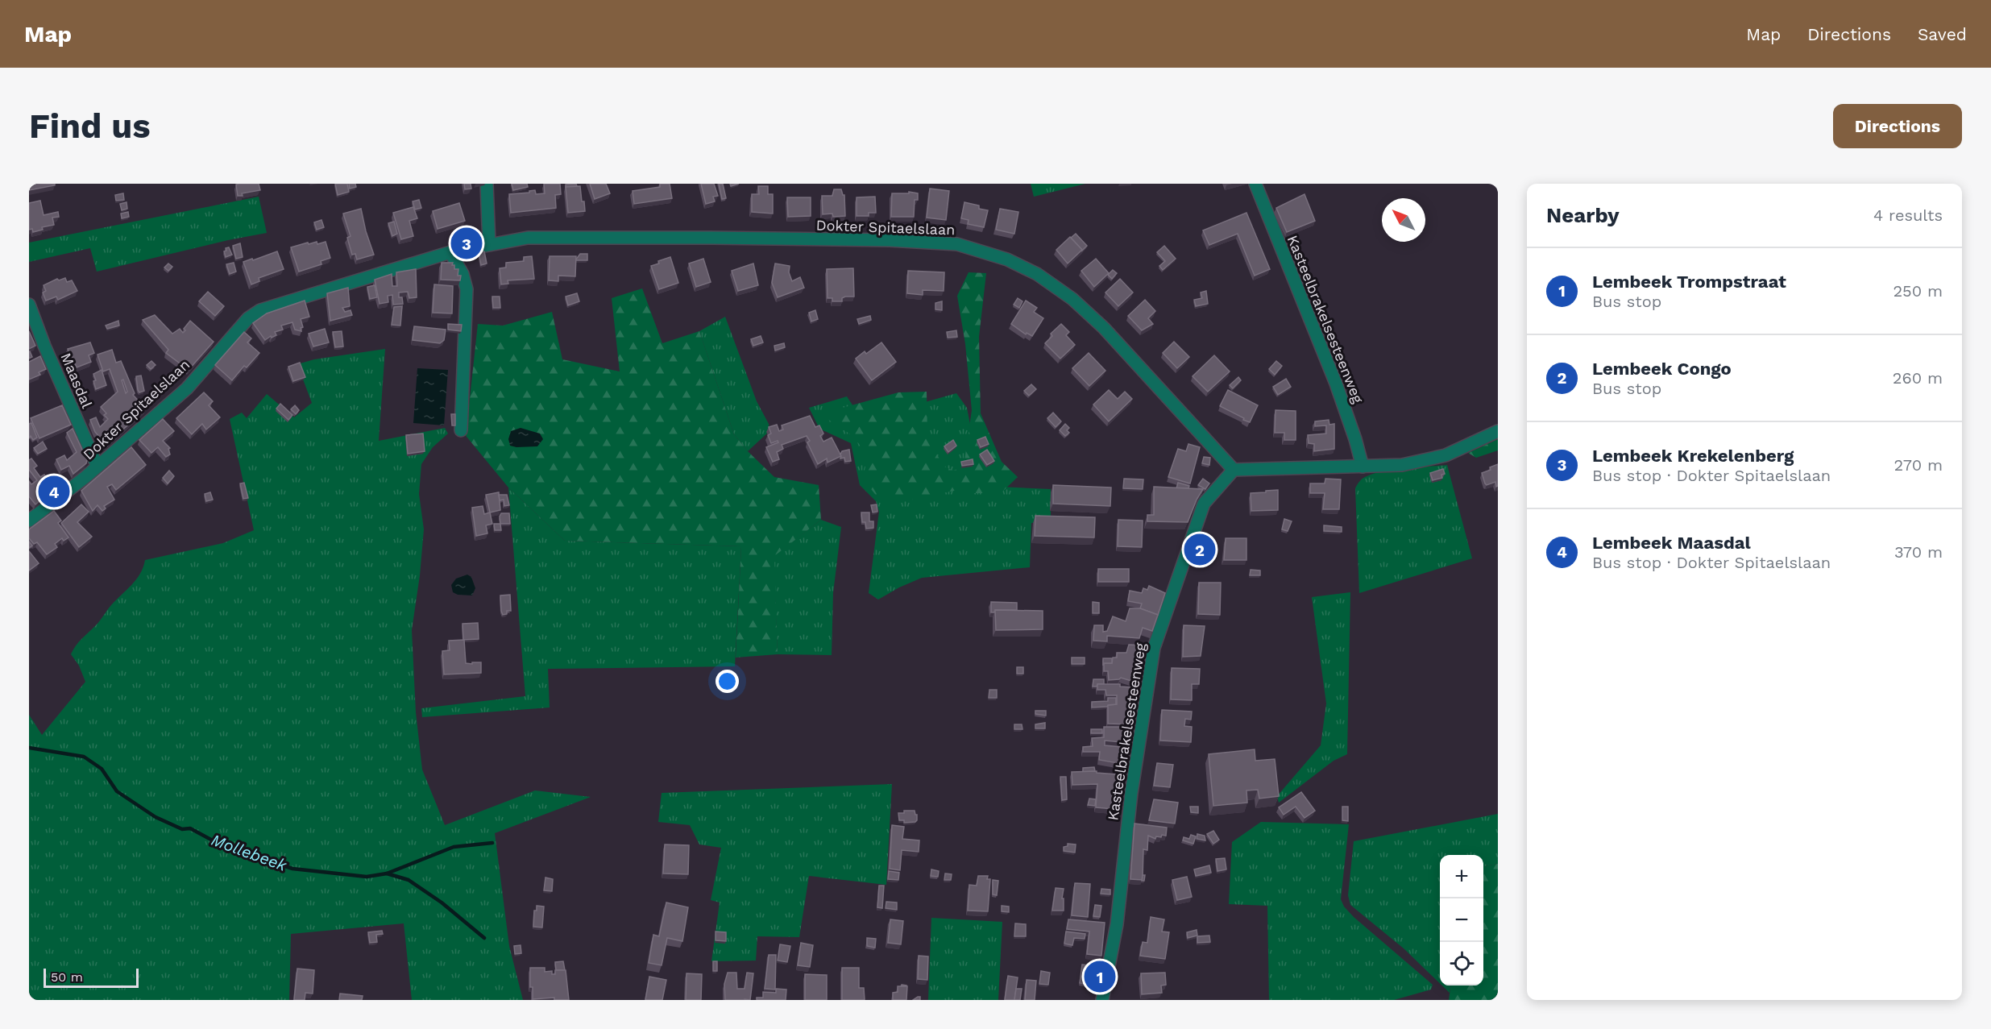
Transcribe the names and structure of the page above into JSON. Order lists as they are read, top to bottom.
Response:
{
  "streets": {
    "street": ["Dokter Spitaelslaan", "Kasteelbrakelsesteenweg", "Maasdal"]
  },
  "crossings": [
    ["Dokter Spitaelslaan", "Kasteelbrakelsesteenweg"],
    ["Dokter Spitaelslaan", "Maasdal"]
  ],
  "water": ["Mollebeek"],
  "scale_bar": "50 m",
  "north": "top left",
  "page": {
    "header": "Map",
    "nav": ["Map", "Directions", "Saved"],
    "buttons": "Directions",
    "title": "Find us",
    "heading": ["Nearby", "4 results"],
    "pins": [
      "3",
      "4",
      "2",
      "1"
    ],
    "list": [
      {
        "mark": "1",
        "name": "Lembeek Trompstraat",
        "note": "Bus stop",
        "value": "250 m"
      },
      {
        "mark": "2",
        "name": "Lembeek Congo",
        "note": "Bus stop",
        "value": "260 m"
      },
      {
        "mark": "3",
        "name": "Lembeek Krekelenberg",
        "note": "Bus stop · Dokter Spitaelslaan",
        "value": "270 m"
      },
      {
        "mark": "4",
        "name": "Lembeek Maasdal",
        "note": "Bus stop · Dokter Spitaelslaan",
        "value": "370 m"
      }
    ],
    "map_buttons": ["+", "−"],
    "scale": "50 m"
  }
}
